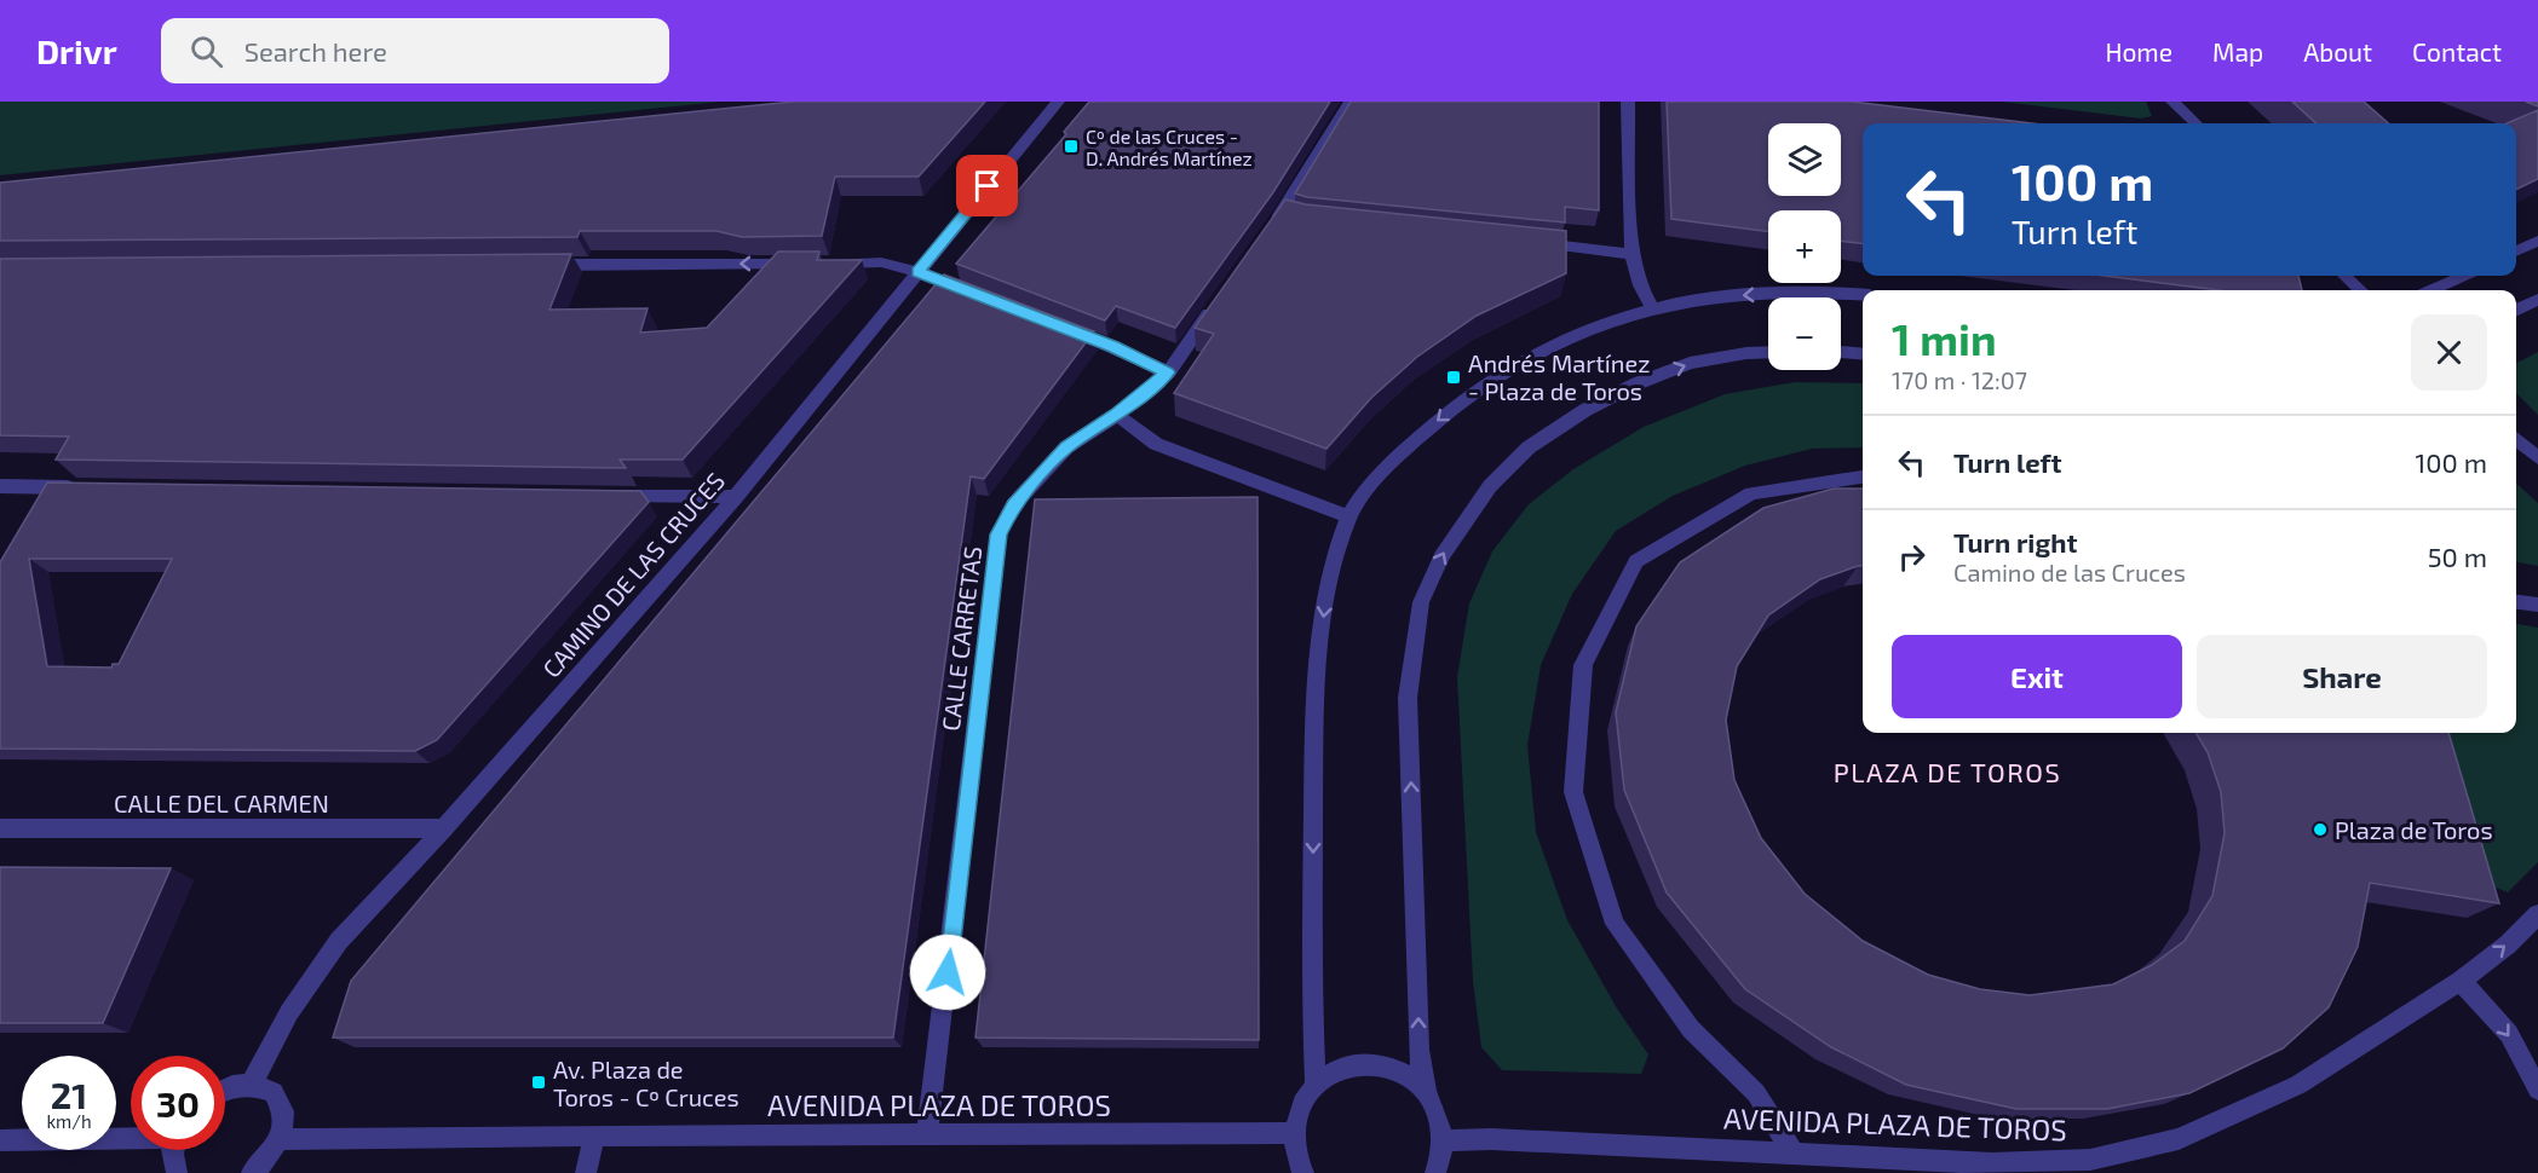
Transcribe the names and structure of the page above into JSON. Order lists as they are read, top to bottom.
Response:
{
  "streets": {
    "street": [
      "CAMINO DE LAS CRUCES",
      "CALLE CARRETAS",
      "CALLE DEL CARMEN",
      "AVENIDA PLAZA DE TOROS"
    ]
  },
  "crossings": [
    ["CAMINO DE LAS CRUCES", "CALLE DEL CARMEN"],
    ["CALLE CARRETAS", "AVENIDA PLAZA DE TOROS"]
  ],
  "districts": ["PLAZA DE TOROS"],
  "places": {
    "transit": ["Cº de las Cruces - D. Andrés Martínez", "Andrés Martínez - Plaza de Toros", "Av. Plaza de Toros - Cº Cruces"],
    "other": ["Plaza de Toros"]
  },
  "page": {
    "header": "Drivr",
    "search": "Search here",
    "nav": [
      "Home",
      "Map",
      "About",
      "Contact"
    ],
    "map_buttons": ["+", "−"],
    "turn": ["100 m", "Turn left"],
    "heading": ["1 min", "170 m · 12:07"],
    "list": [
      {
        "name": "Turn left",
        "value": "100 m"
      },
      {
        "name": "Turn right",
        "note": "Camino de las Cruces",
        "value": "50 m"
      }
    ],
    "buttons": ["Exit", "Share"],
    "speed": "21 km/h",
    "limit": "30"
  }
}
